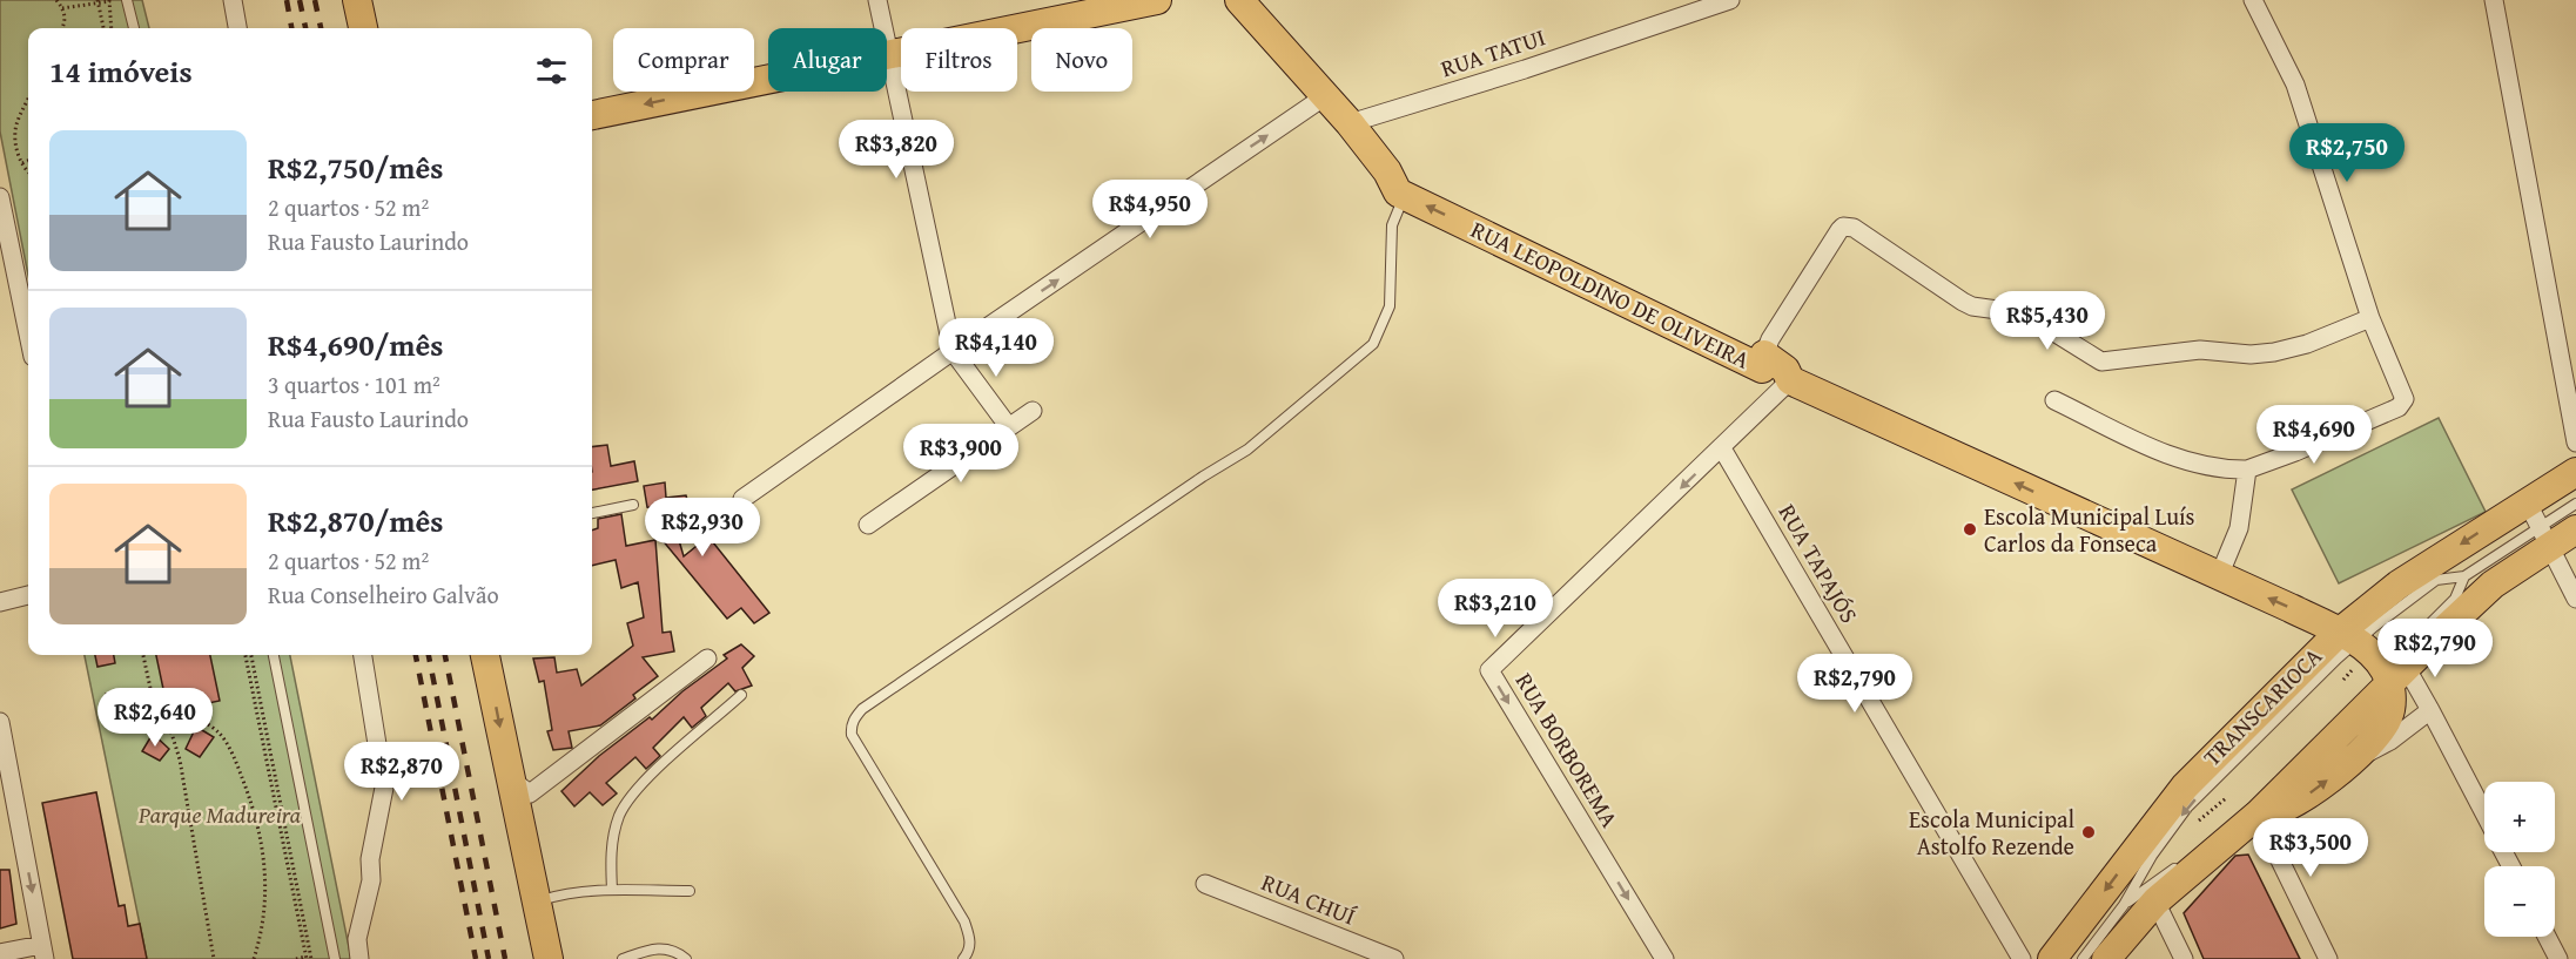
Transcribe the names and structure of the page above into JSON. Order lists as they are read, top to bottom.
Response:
{
  "streets": {
    "main road": ["RUA LEOPOLDINO DE OLIVEIRA"],
    "street": [
      "RUA TATUI",
      "RUA TAPAJÓS",
      "RUA BORBOREMA",
      "RUA CHUÍ"
    ],
    "lane": ["TRANSCARIOCA"]
  },
  "crossings": [
    ["RUA LEOPOLDINO DE OLIVEIRA", "TRANSCARIOCA"],
    ["RUA LEOPOLDINO DE OLIVEIRA", "RUA BORBOREMA"],
    ["RUA TAPAJÓS", "RUA BORBOREMA"]
  ],
  "one_way": ["RUA LEOPOLDINO DE OLIVEIRA"],
  "parks": ["Parque Madureira"],
  "places": ["Escola Municipal Luís Carlos da Fonseca", "Escola Municipal Astolfo Rezende"],
  "page": {
    "chip": [
      "Comprar",
      "Alugar",
      "Filtros",
      "Novo"
    ],
    "heading": "14 imóveis",
    "list": [
      {
        "name": "R$2,750/mês",
        "note": "2 quartos · 52 m² · Rua Fausto Laurindo"
      },
      {
        "name": "R$4,690/mês",
        "note": "3 quartos · 101 m² · Rua Fausto Laurindo"
      },
      {
        "name": "R$2,870/mês",
        "note": "2 quartos · 52 m² · Rua Conselheiro Galvão"
      }
    ],
    "price": [
      "R$3,820",
      "R$2,750",
      "R$4,950",
      "R$5,430",
      "R$4,140",
      "R$4,690",
      "R$3,900",
      "R$2,930",
      "R$3,210",
      "R$2,790",
      "R$2,790",
      "R$2,640",
      "R$2,870",
      "R$3,500"
    ],
    "map_buttons": ["+", "−"]
  }
}
